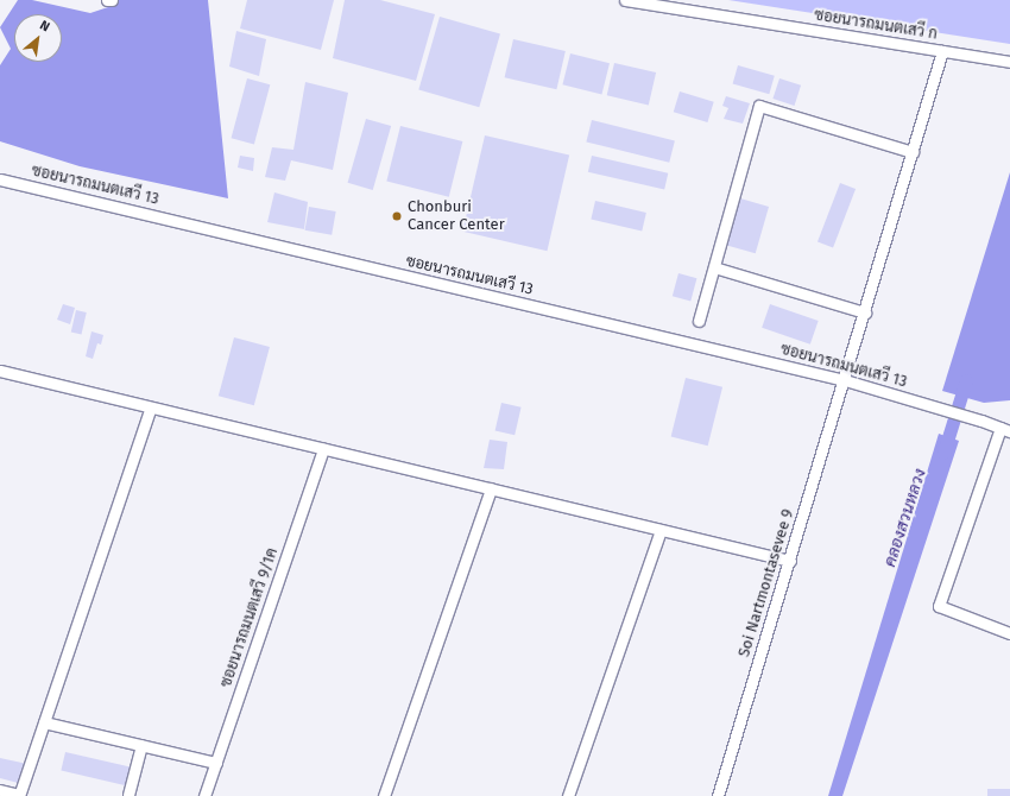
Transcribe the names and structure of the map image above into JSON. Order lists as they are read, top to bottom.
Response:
{
  "streets": {
    "street": [
      "ซอยนารถมนตเสวี ก",
      "ซอยนารถมนตเสวี 13",
      "Soi Nartmontasevee 9",
      "ซอยนารถมนตเสวี 9/1ค"
    ]
  },
  "crossings": [
    ["ซอยนารถมนตเสวี ก", "Soi Nartmontasevee 9"],
    ["ซอยนารถมนตเสวี 13", "Soi Nartmontasevee 9"]
  ],
  "water": ["คลองสวนหลวง"],
  "places": ["Chonburi Cancer Center"],
  "north": "top right"
}
